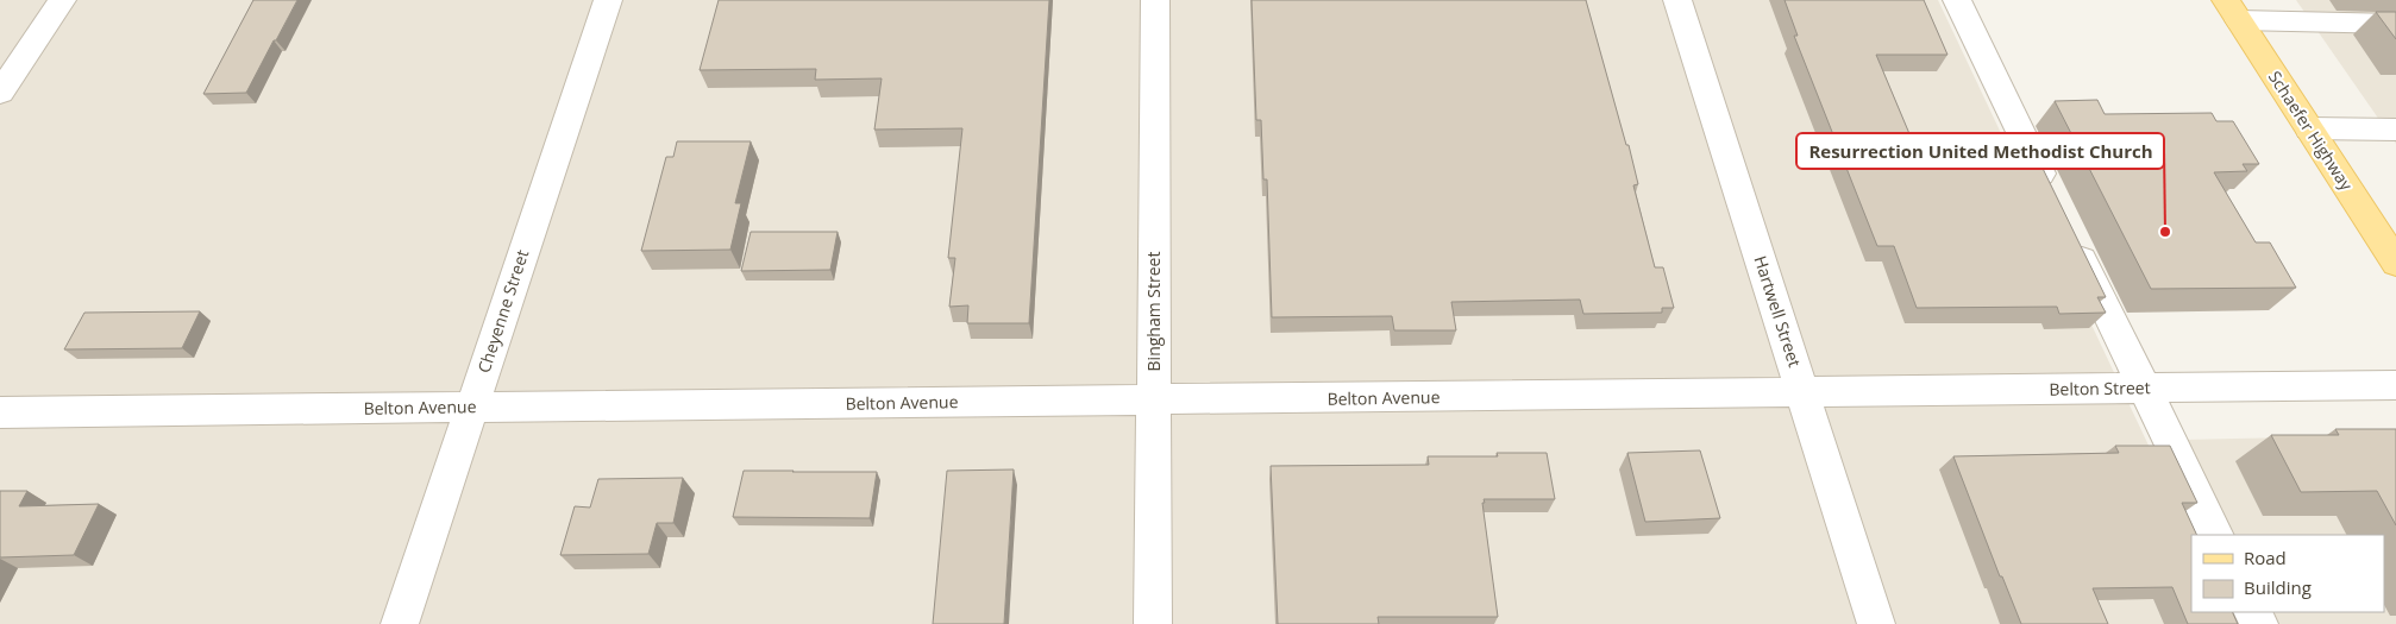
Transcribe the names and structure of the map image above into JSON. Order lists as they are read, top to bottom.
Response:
{
  "streets": {
    "main road": ["Schaefer Highway"],
    "street": [
      "Cheyenne Street",
      "Bingham Street",
      "Hartwell Street",
      "Belton Street",
      "Belton Avenue"
    ]
  },
  "crossings": [
    ["Cheyenne Street", "Belton Avenue"],
    ["Bingham Street", "Belton Avenue"],
    ["Hartwell Street", "Belton Street"],
    ["Hartwell Street", "Belton Avenue"],
    ["Belton Street", "Belton Avenue"]
  ],
  "places": ["Resurrection United Methodist Church"],
  "legend": ["Road", "Building"]
}
